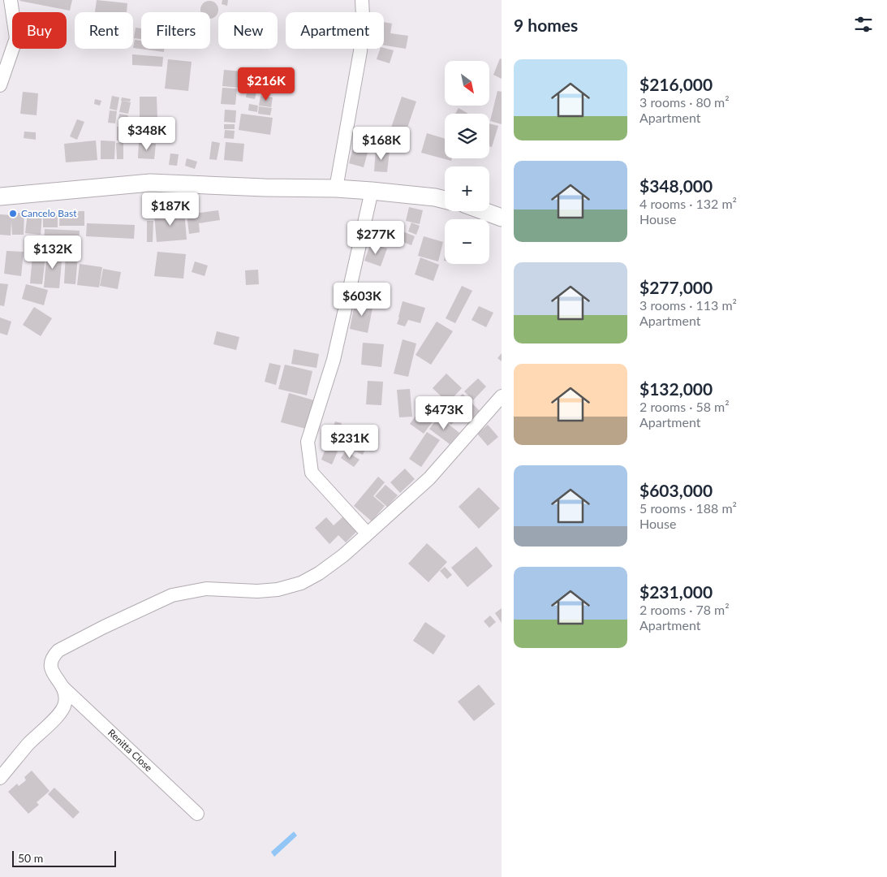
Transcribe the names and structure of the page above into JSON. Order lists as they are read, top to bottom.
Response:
{
  "streets": {
    "street": ["Renitta Close"]
  },
  "places": ["Cancelo Bast"],
  "scale_bar": "50 m",
  "north": "bottom right",
  "page": {
    "heading": "9 homes",
    "chip": [
      "Buy",
      "Rent",
      "Filters",
      "New",
      "Apartment"
    ],
    "list": [
      {
        "name": "$216,000",
        "note": "3 rooms · 80 m² · Apartment"
      },
      {
        "name": "$348,000",
        "note": "4 rooms · 132 m² · House"
      },
      {
        "name": "$277,000",
        "note": "3 rooms · 113 m² · Apartment"
      },
      {
        "name": "$132,000",
        "note": "2 rooms · 58 m² · Apartment"
      },
      {
        "name": "$603,000",
        "note": "5 rooms · 188 m² · House"
      },
      {
        "name": "$231,000",
        "note": "2 rooms · 78 m² · Apartment"
      }
    ],
    "map_buttons": ["+", "−"],
    "price": [
      "$216K",
      "$348K",
      "$168K",
      "$187K",
      "$277K",
      "$132K",
      "$603K",
      "$473K",
      "$231K"
    ],
    "scale": "50 m"
  }
}
